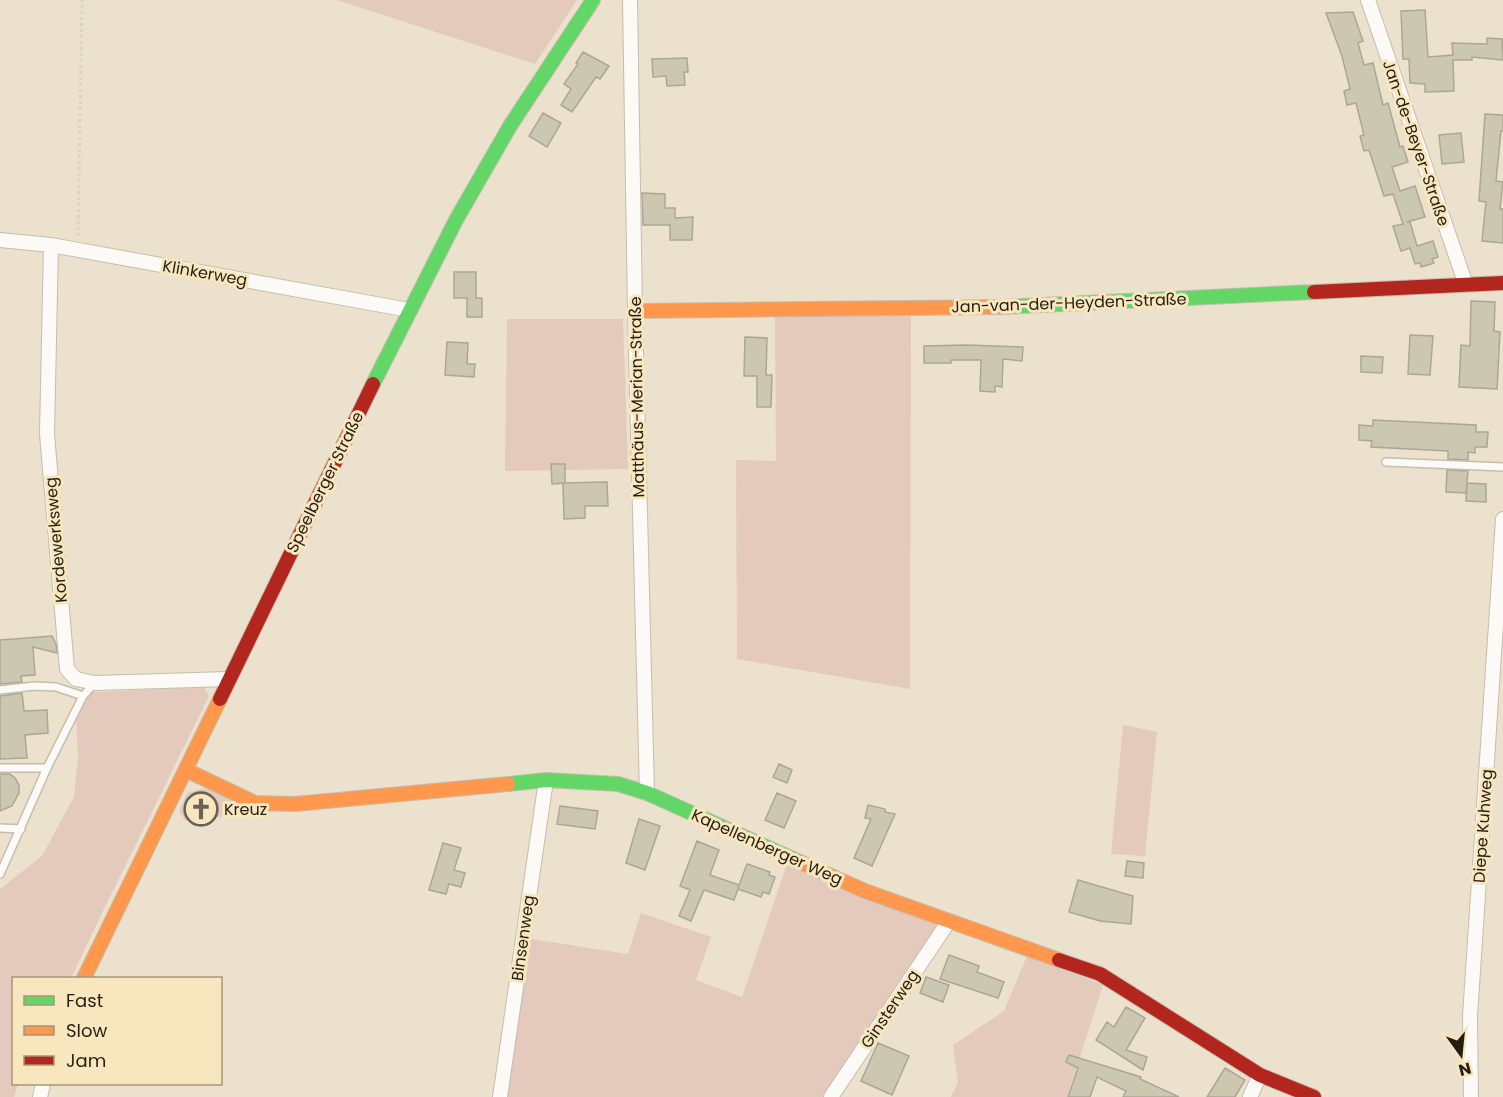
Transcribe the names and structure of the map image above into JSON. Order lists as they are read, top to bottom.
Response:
{
  "streets": {
    "street": [
      "Jan-de-Beyer-Straße",
      "Klinkerweg",
      "Jan-van-der-Heyden-Straße",
      "Matthäus-Merian-Straße",
      "Speelberger Straße",
      "Kordewerksweg",
      "Diepe Kuhweg",
      "Kapellenberger Weg",
      "Binsenweg",
      "Ginsterweg"
    ]
  },
  "crossings": [
    ["Jan-de-Beyer-Straße", "Jan-van-der-Heyden-Straße"],
    ["Klinkerweg", "Speelberger Straße"],
    ["Klinkerweg", "Kordewerksweg"],
    ["Jan-van-der-Heyden-Straße", "Matthäus-Merian-Straße"],
    ["Matthäus-Merian-Straße", "Kapellenberger Weg"],
    ["Speelberger Straße", "Kordewerksweg"],
    ["Speelberger Straße", "Kapellenberger Weg"],
    ["Kapellenberger Weg", "Binsenweg"],
    ["Kapellenberger Weg", "Ginsterweg"]
  ],
  "places": {
    "church": ["Kreuz"]
  },
  "legend": ["Fast", "Slow", "Jam"],
  "north": "bottom"
}
